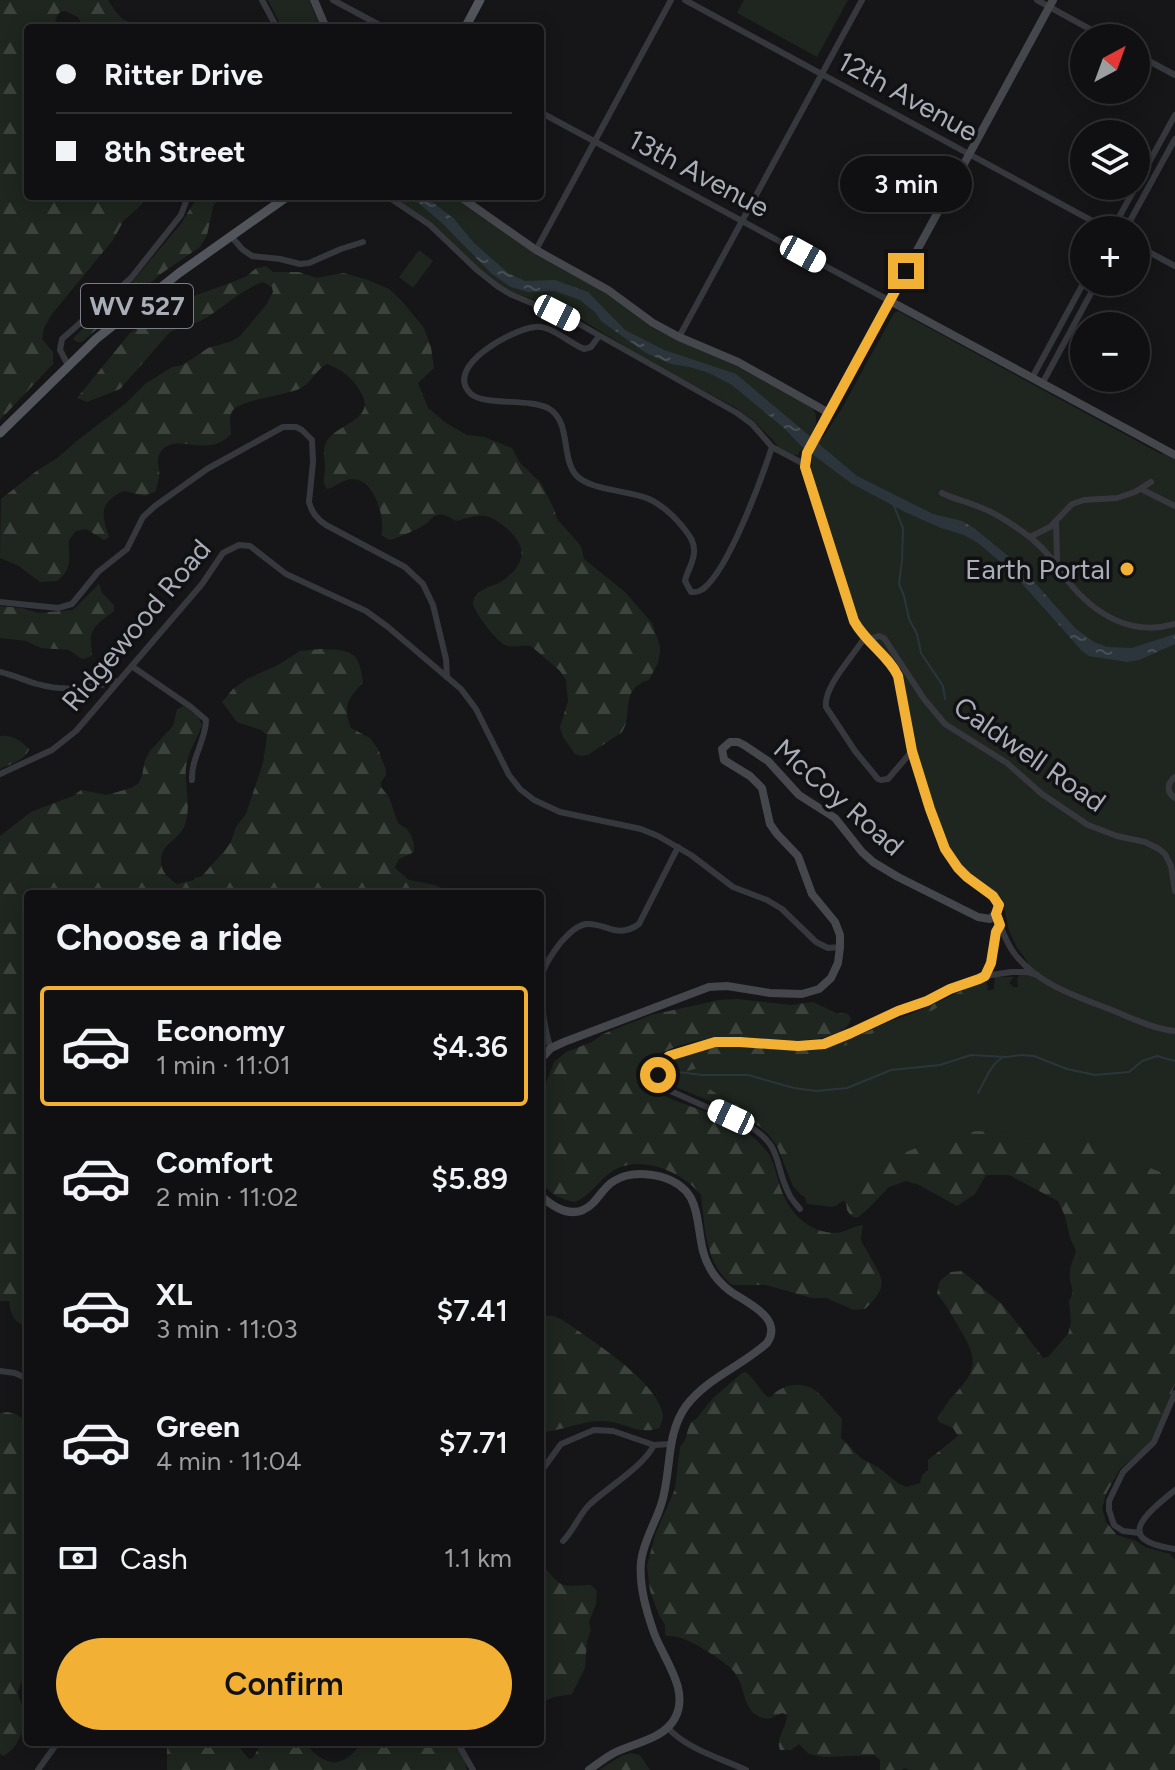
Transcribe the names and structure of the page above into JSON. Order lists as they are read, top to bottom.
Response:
{
  "streets": {
    "main road": ["WV 527"],
    "street": [
      "12th Avenue",
      "13th Avenue",
      "Ridgewood Road",
      "Caldwell Road",
      "McCoy Road"
    ]
  },
  "crossings": [
    ["Ridgewood Road", "McCoy Road"],
    ["Caldwell Road", "McCoy Road"]
  ],
  "places": ["Earth Portal"],
  "north": "top right",
  "page": {
    "map_buttons": ["+", "−"],
    "banner": ["Ritter Drive", "8th Street"],
    "bubble": "3 min",
    "heading": "Choose a ride",
    "list": [
      {
        "name": "Economy",
        "note": "1 min · 11:01",
        "value": "$4.36"
      },
      {
        "name": "Comfort",
        "note": "2 min · 11:02",
        "value": "$5.89"
      },
      {
        "name": "XL",
        "note": "3 min · 11:03",
        "value": "$7.41"
      },
      {
        "name": "Green",
        "note": "4 min · 11:04",
        "value": "$7.71"
      }
    ],
    "pay": ["Cash", "1.1 km"],
    "buttons": "Confirm"
  }
}
